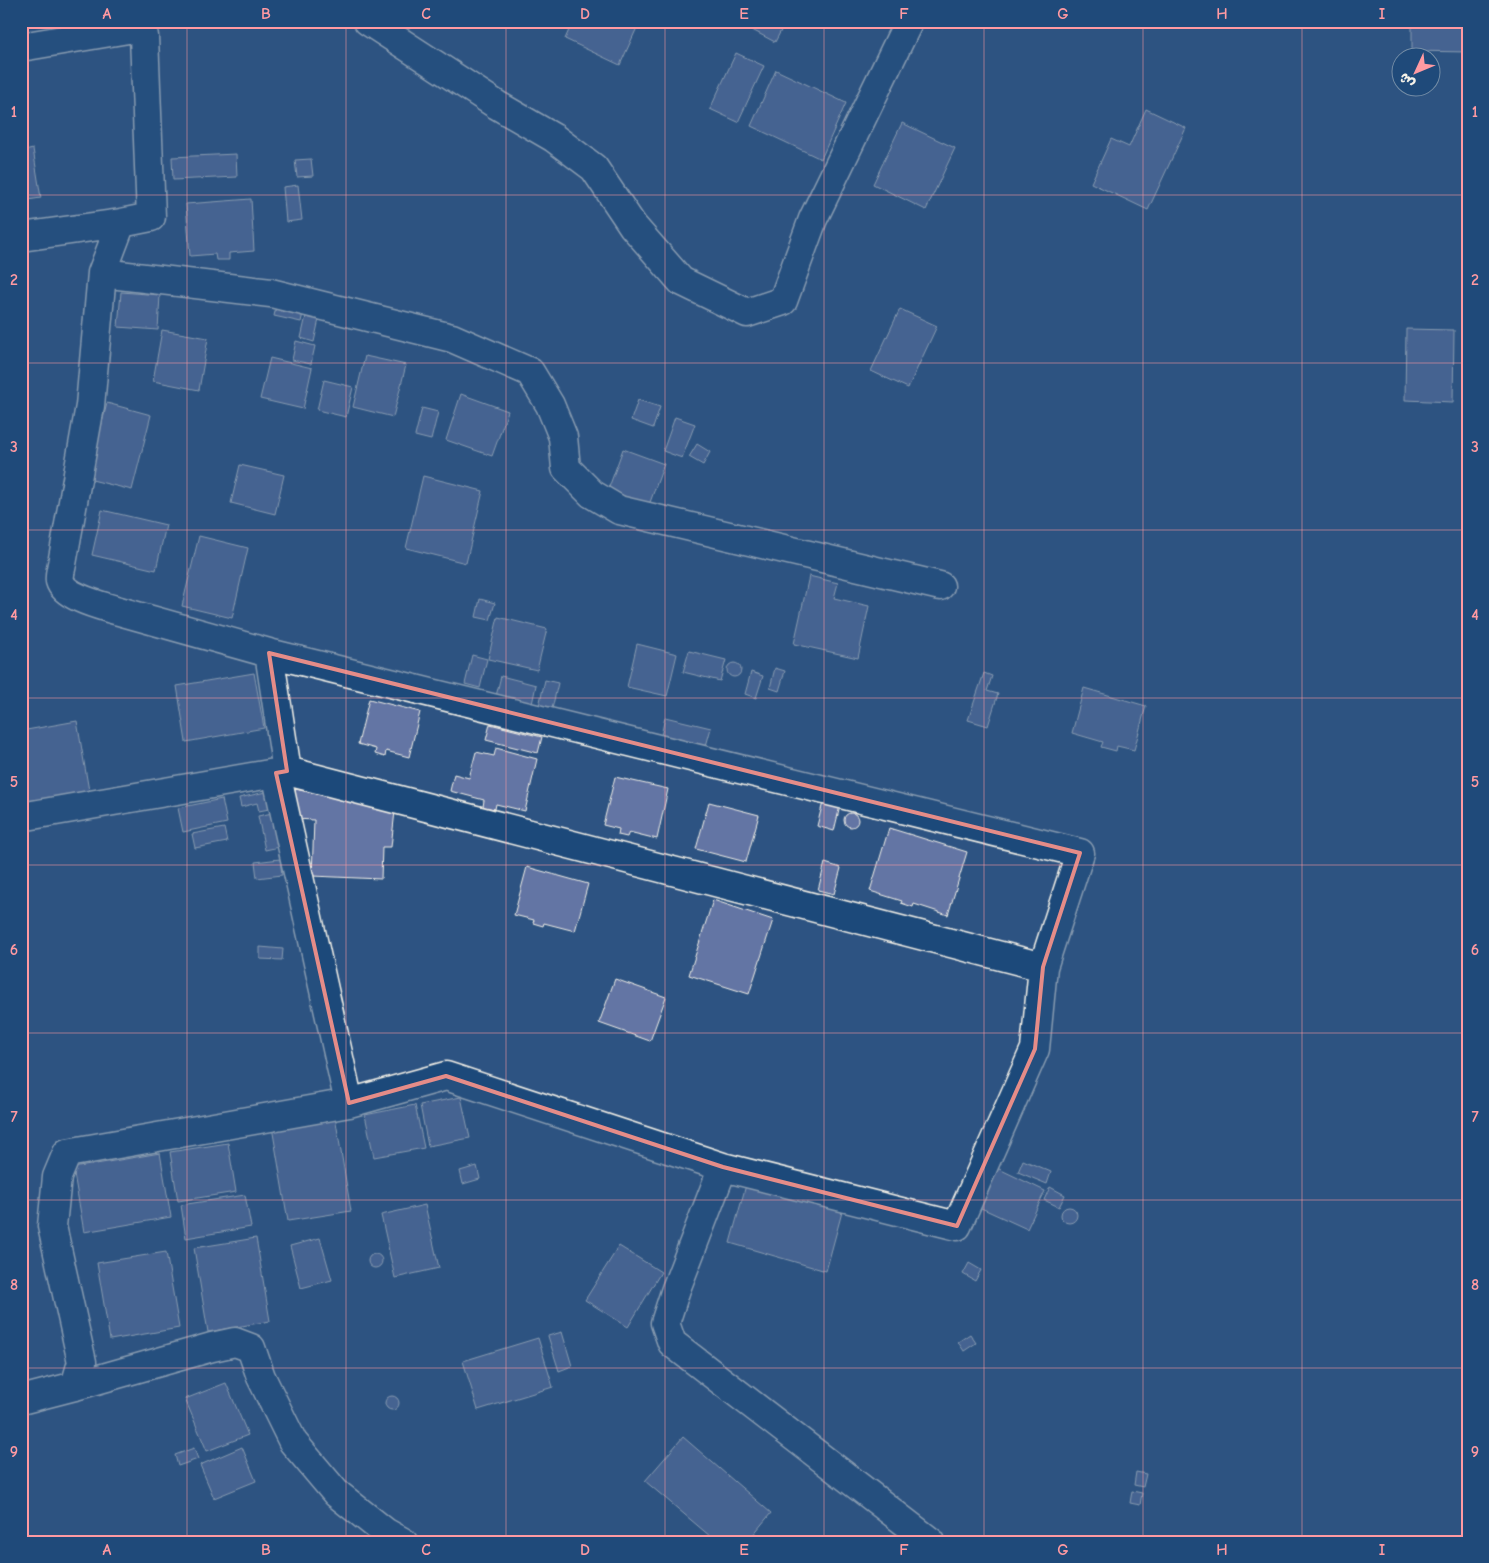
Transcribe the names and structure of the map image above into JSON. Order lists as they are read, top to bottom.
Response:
{
  "north": "bottom left",
  "grid": {
    "columns": [
      "A",
      "B",
      "C",
      "D",
      "E",
      "F",
      "G",
      "H",
      "I"
    ],
    "rows": [
      "1",
      "2",
      "3",
      "4",
      "5",
      "6",
      "7",
      "8",
      "9"
    ]
  }
}
